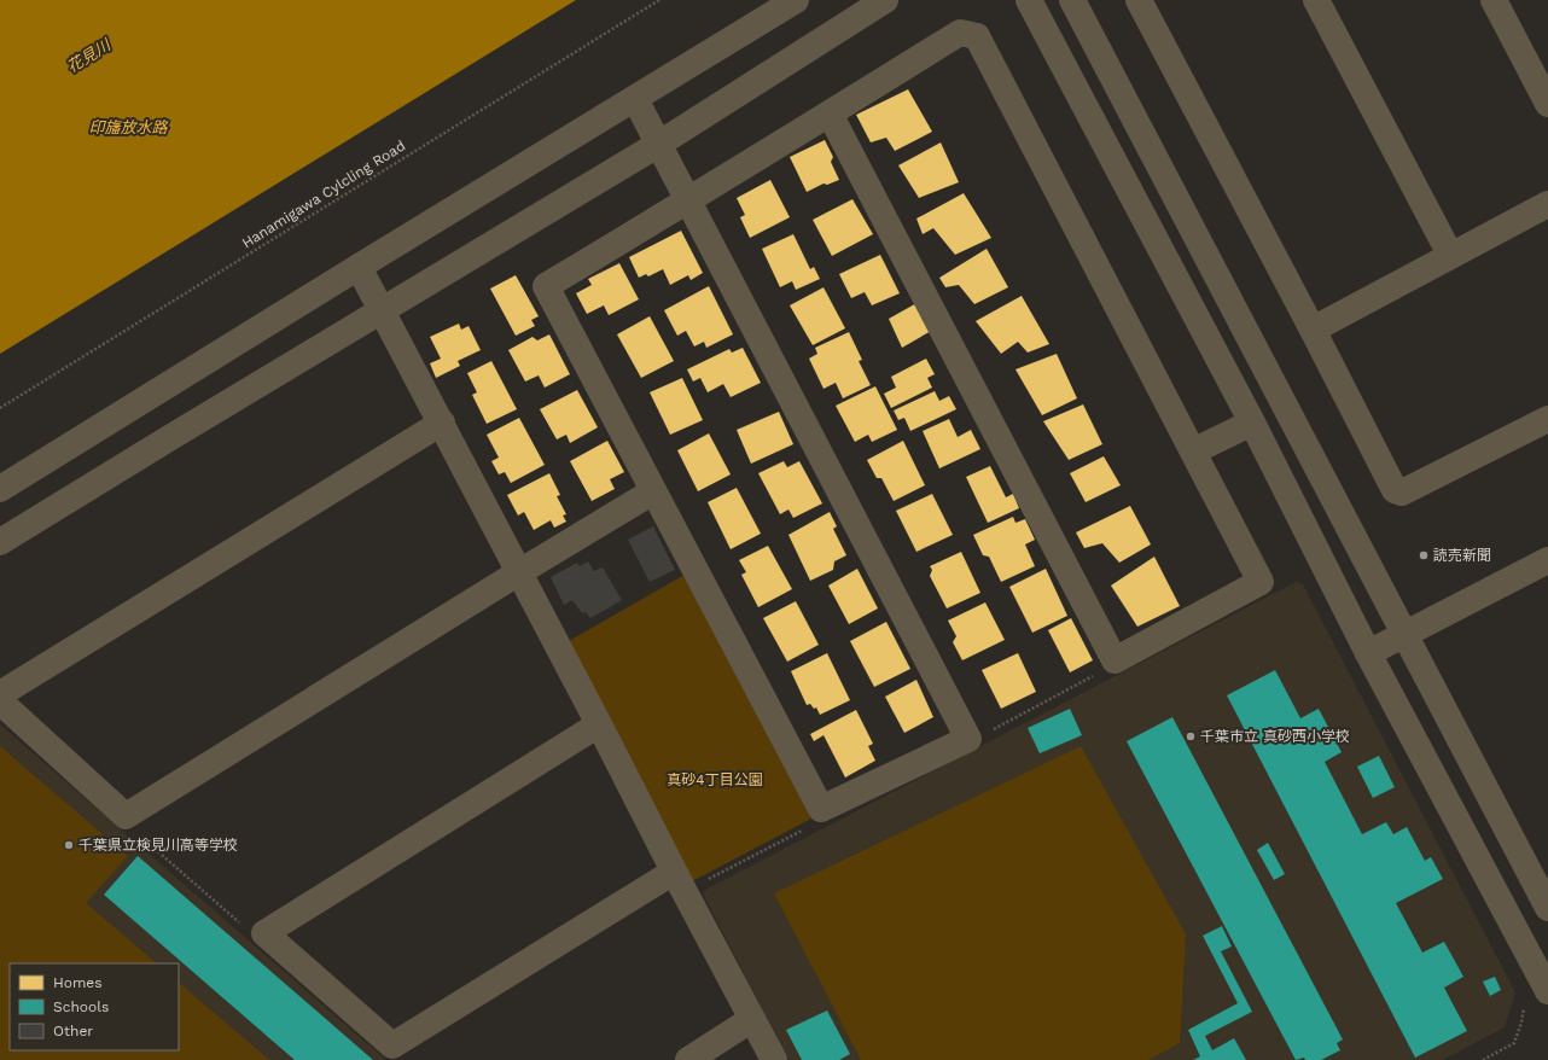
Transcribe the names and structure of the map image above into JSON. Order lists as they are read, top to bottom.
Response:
{
  "streets": {
    "path": ["Hanamigawa Cylcling Road"]
  },
  "water": ["花見川", "印旛放水路"],
  "parks": ["真砂4丁目公園"],
  "places": ["読売新聞", "千葉市立 真砂西小学校", "千葉県立検見川高等学校"],
  "legend": ["Homes", "Schools", "Other"]
}
